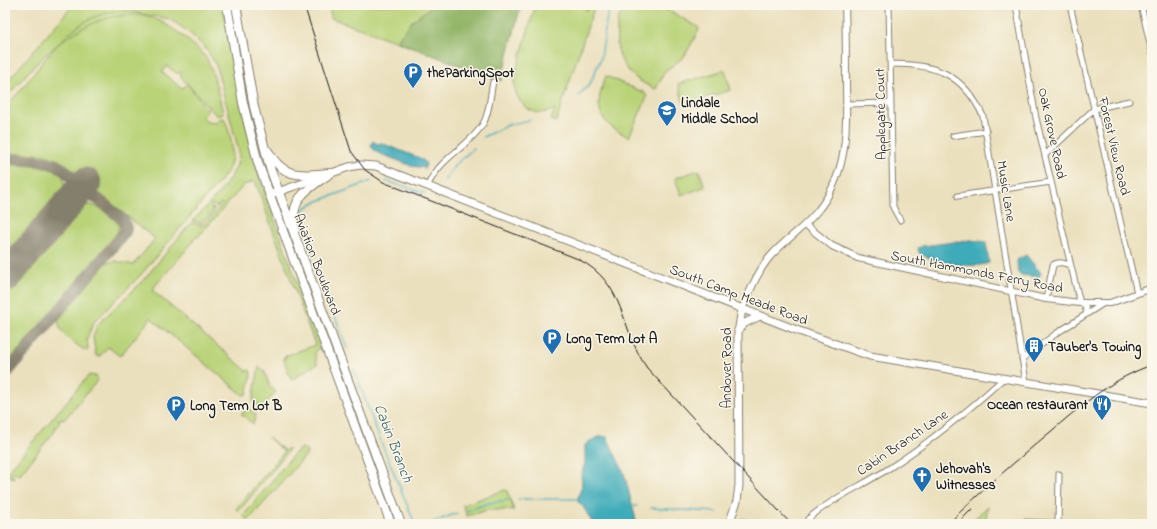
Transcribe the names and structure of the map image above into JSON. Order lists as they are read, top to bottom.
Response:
{
  "streets": {
    "main road": ["Aviation Boulevard", "South Camp Meade Road", "Andover Road"],
    "street": [
      "Applegate Court",
      "Oak Grove Road",
      "Forest View Road",
      "Music Lane",
      "South Hammonds Ferry Road",
      "Cabin Branch Lane"
    ]
  },
  "crossings": [
    ["Applegate Court", "Music Lane"],
    ["Oak Grove Road", "South Hammonds Ferry Road"],
    ["Forest View Road", "South Hammonds Ferry Road"],
    ["Music Lane", "South Hammonds Ferry Road"],
    ["Music Lane", "South Camp Meade Road"],
    ["Aviation Boulevard", "South Camp Meade Road"],
    ["South Hammonds Ferry Road", "Andover Road"],
    ["South Camp Meade Road", "Andover Road"],
    ["South Camp Meade Road", "Cabin Branch Lane"]
  ],
  "water": ["Cabin Branch"],
  "places": {
    "parking": ["theParkingSpot", "Long Term Lot A", "Long Term Lot B"],
    "school or university": ["Lindale Middle School"],
    "building": ["Tauber's Towing"],
    "restaurant": ["Ocean restaurant"],
    "church": ["Jehovah's Witnesses"]
  }
}
